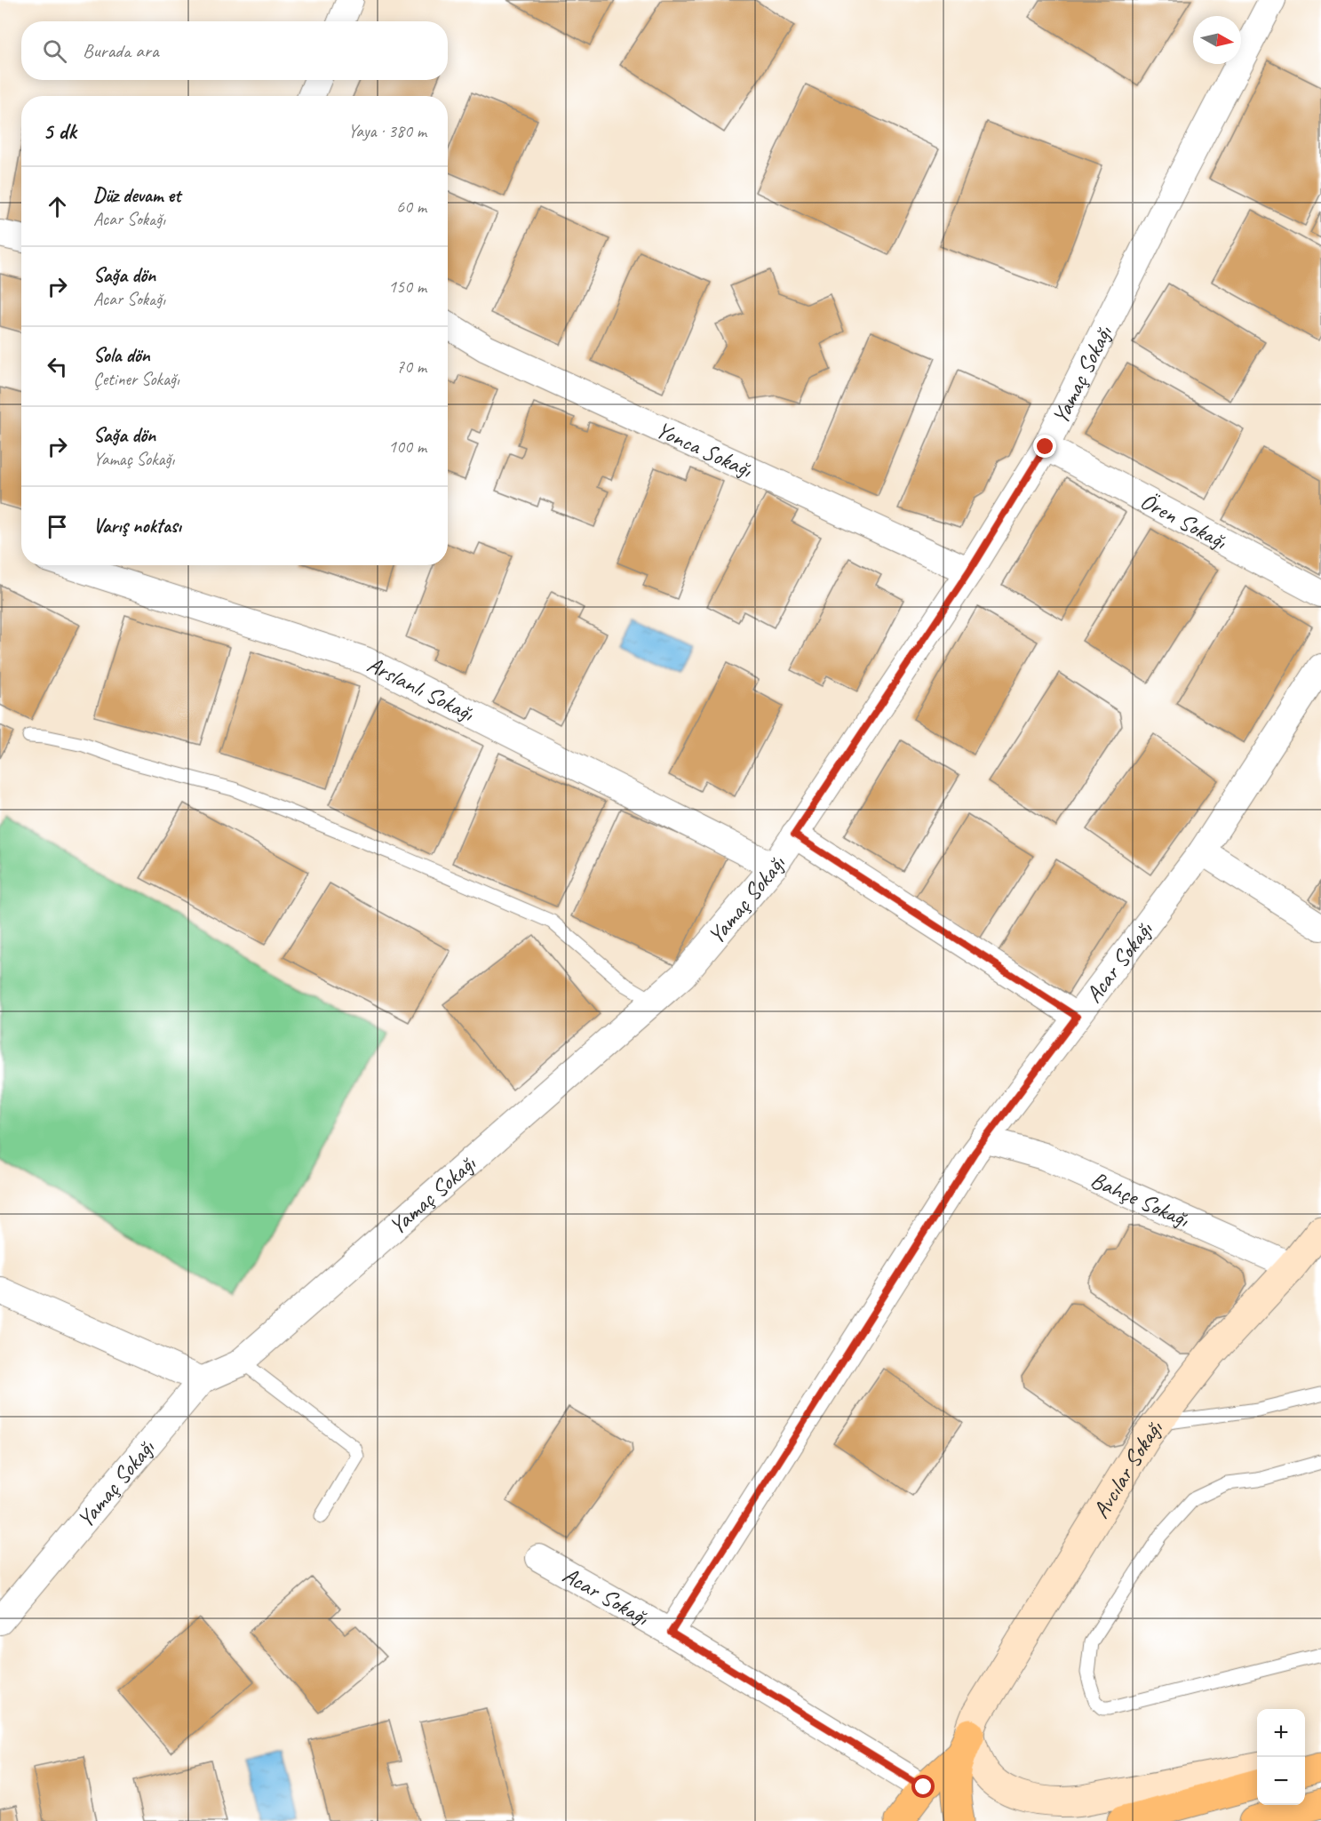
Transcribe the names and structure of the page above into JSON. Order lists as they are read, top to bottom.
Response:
{
  "streets": {
    "main road": ["Avcılar Sokağı"],
    "street": [
      "Yamaç Sokağı",
      "Yonca Sokağı",
      "Ören Sokağı",
      "Arslanlı Sokağı",
      "Acar Sokağı",
      "Bahçe Sokağı"
    ]
  },
  "crossings": [
    ["Yamaç Sokağı", "Yonca Sokağı"],
    ["Yamaç Sokağı", "Ören Sokağı"],
    ["Yamaç Sokağı", "Arslanlı Sokağı"],
    ["Acar Sokağı", "Bahçe Sokağı"],
    ["Bahçe Sokağı", "Avcılar Sokağı"]
  ],
  "north": "right",
  "page": {
    "search": "Burada ara",
    "heading": ["5 dk", "Yaya · 380 m"],
    "list": [
      ["Düz devam et", "Acar Sokağı", "60 m"],
      ["Sağa dön", "Acar Sokağı", "150 m"],
      ["Sola dön", "Çetiner Sokağı", "70 m"],
      ["Sağa dön", "Yamaç Sokağı", "100 m"],
      "Varış noktası"
    ],
    "map_buttons": ["+", "−"]
  }
}
